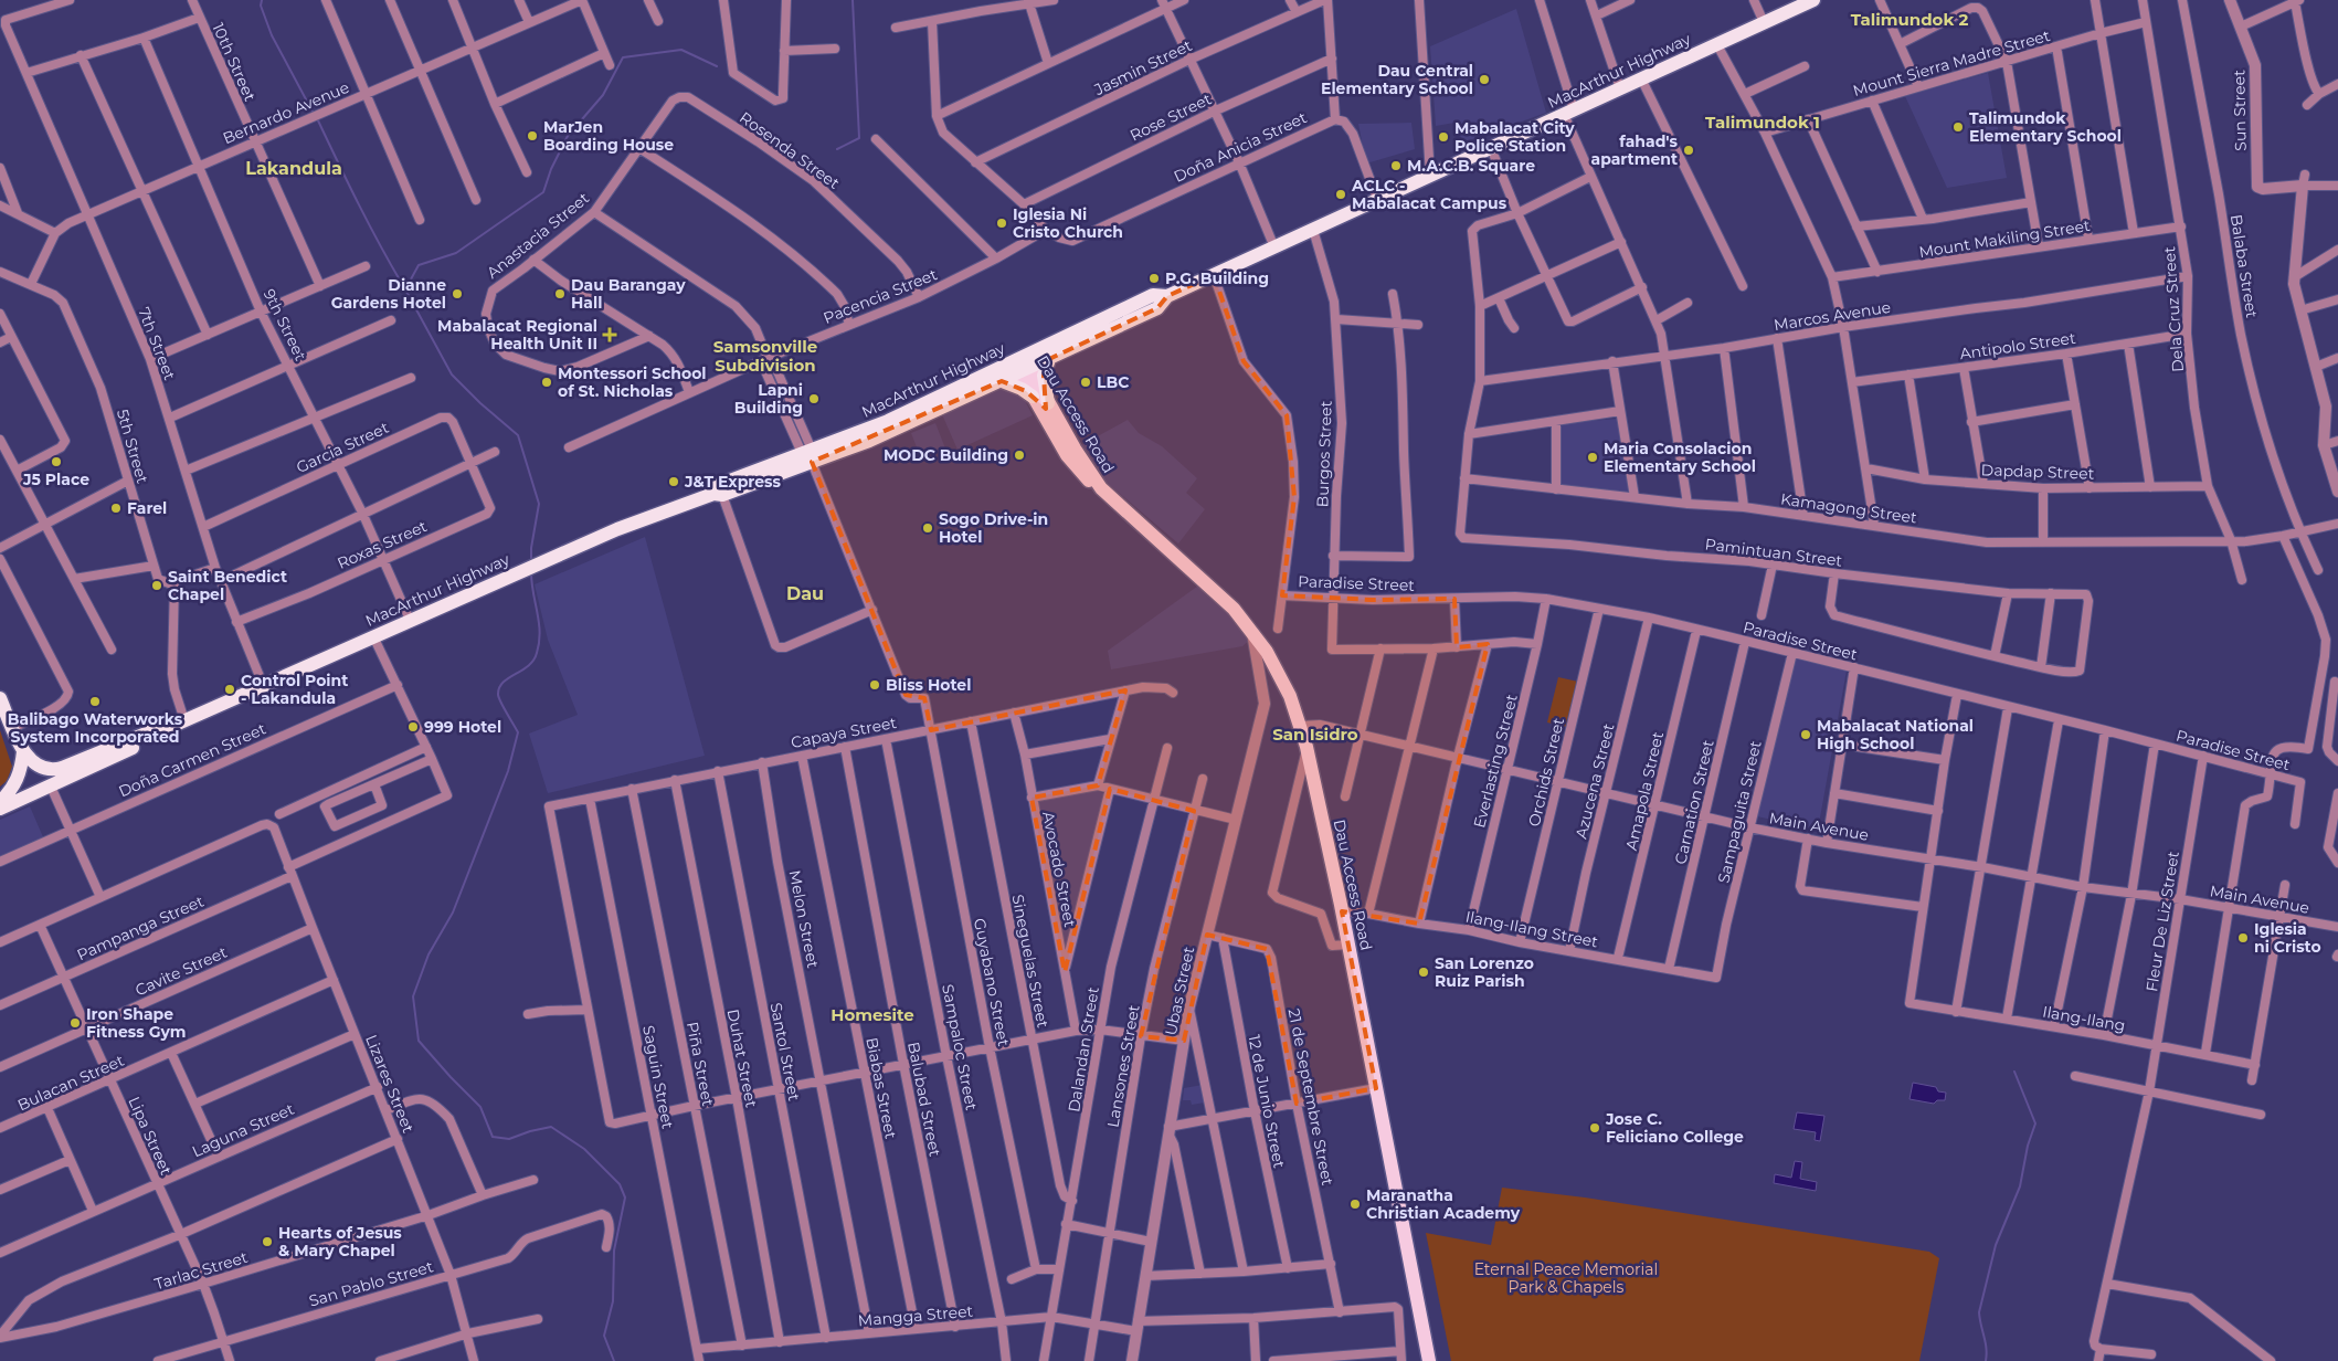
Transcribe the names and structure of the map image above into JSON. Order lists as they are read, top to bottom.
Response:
{
  "streets": {
    "highway": ["MacArthur Highway"],
    "main road": ["Dau Access Road"],
    "street": [
      "10th Street",
      "Mount Sierra Madre Street",
      "Jasmin Street",
      "Sun Street",
      "Bernardo Avenue",
      "Rose Street",
      "Doña Anicia Street",
      "Rosenda Street",
      "Anastacia Street",
      "Mount Makiling Street",
      "Balaba Street",
      "Pacencia Street",
      "Dela Cruz Street",
      "Marcos Avenue",
      "9th Street",
      "7th Street",
      "Antipolo Street",
      "5th Street",
      "Garcia Street",
      "Burgos Street",
      "Dapdap Street",
      "Kamagong Street",
      "Roxas Street",
      "Pamintuan Street",
      "Paradise Street",
      "Capaya Street",
      "Doña Carmen Street",
      "Everlasting Street",
      "Orchids Street",
      "Azucena Street",
      "Amapola Street",
      "Carnation Street",
      "Sampaguita Street",
      "Main Avenue",
      "Avocado Street",
      "Melon Street",
      "Fleur De Liz Street",
      "Pampanga Street",
      "Ilang-Ilang Street",
      "Sineguelas Street",
      "Cavite Street",
      "Guyabano Street",
      "Ubas Street",
      "Ilang-Ilang",
      "Sampaloc Street",
      "Dalandan Street",
      "Santol Street",
      "Duhat Street",
      "Piña Street",
      "Lansones Street",
      "Saguin Street",
      "Bulacan Street",
      "Lizares Street",
      "Biabas Street",
      "21 de Septembre Street",
      "Balubad Street",
      "12 de Junio Street",
      "Laguna Street",
      "Lipa Street",
      "Tarlac Street",
      "San Pablo Street",
      "Mangga Street"
    ]
  },
  "crossings": [
    ["10th Street", "Bernardo Avenue"],
    ["Mount Sierra Madre Street", "Dela Cruz Street"],
    ["MacArthur Highway", "9th Street"],
    ["MacArthur Highway", "7th Street"],
    ["MacArthur Highway", "Dau Access Road"],
    ["MacArthur Highway", "Burgos Street"],
    ["Bernardo Avenue", "9th Street"],
    ["Bernardo Avenue", "7th Street"],
    ["Doña Anicia Street", "Pacencia Street"],
    ["Rosenda Street", "Anastacia Street"],
    ["Rosenda Street", "Pacencia Street"],
    ["Mount Makiling Street", "Dela Cruz Street"],
    ["Balaba Street", "Kamagong Street"],
    ["Dela Cruz Street", "Marcos Avenue"],
    ["Dela Cruz Street", "Antipolo Street"],
    ["Dela Cruz Street", "Dapdap Street"],
    ["Dela Cruz Street", "Kamagong Street"],
    ["9th Street", "Garcia Street"],
    ["9th Street", "Roxas Street"],
    ["7th Street", "Garcia Street"],
    ["7th Street", "Roxas Street"],
    ["Dau Access Road", "Main Avenue"],
    ["Dau Access Road", "Ilang-Ilang Street"],
    ["Dau Access Road", "Ubas Street"],
    ["Garcia Street", "Roxas Street"],
    ["Burgos Street", "Paradise Street"],
    ["Kamagong Street", "Pamintuan Street"],
    ["Paradise Street", "Everlasting Street"],
    ["Paradise Street", "Orchids Street"],
    ["Paradise Street", "Azucena Street"],
    ["Paradise Street", "Amapola Street"],
    ["Paradise Street", "Carnation Street"],
    ["Paradise Street", "Sampaguita Street"],
    ["Paradise Street", "Fleur De Liz Street"],
    ["Capaya Street", "Avocado Street"],
    ["Capaya Street", "Melon Street"],
    ["Capaya Street", "Sineguelas Street"],
    ["Capaya Street", "Guyabano Street"],
    ["Capaya Street", "Sampaloc Street"],
    ["Capaya Street", "Santol Street"],
    ["Capaya Street", "Duhat Street"],
    ["Capaya Street", "Piña Street"],
    ["Capaya Street", "Saguin Street"],
    ["Capaya Street", "Biabas Street"],
    ["Capaya Street", "Balubad Street"],
    ["Everlasting Street", "Main Avenue"],
    ["Everlasting Street", "Ilang-Ilang Street"],
    ["Orchids Street", "Main Avenue"],
    ["Orchids Street", "Ilang-Ilang Street"],
    ["Azucena Street", "Main Avenue"],
    ["Azucena Street", "Ilang-Ilang Street"],
    ["Amapola Street", "Main Avenue"],
    ["Amapola Street", "Ilang-Ilang Street"],
    ["Carnation Street", "Main Avenue"],
    ["Carnation Street", "Ilang-Ilang Street"],
    ["Sampaguita Street", "Main Avenue"],
    ["Sampaguita Street", "Ilang-Ilang Street"],
    ["Main Avenue", "Fleur De Liz Street"],
    ["Melon Street", "Mangga Street"],
    ["Fleur De Liz Street", "Ilang-Ilang"],
    ["Pampanga Street", "Lizares Street"],
    ["Pampanga Street", "Lipa Street"],
    ["Sineguelas Street", "Dalandan Street"],
    ["Cavite Street", "Lizares Street"],
    ["Cavite Street", "Lipa Street"],
    ["Ubas Street", "21 de Septembre Street"],
    ["Ubas Street", "Mangga Street"],
    ["Sampaloc Street", "Mangga Street"],
    ["Dalandan Street", "Mangga Street"],
    ["Santol Street", "Mangga Street"],
    ["Duhat Street", "Mangga Street"],
    ["Piña Street", "Mangga Street"],
    ["Lansones Street", "Mangga Street"],
    ["Saguin Street", "Mangga Street"],
    ["Bulacan Street", "Lizares Street"],
    ["Bulacan Street", "Lipa Street"],
    ["Lizares Street", "Laguna Street"],
    ["Lizares Street", "Tarlac Street"],
    ["Lizares Street", "San Pablo Street"],
    ["Biabas Street", "Mangga Street"],
    ["21 de Septembre Street", "12 de Junio Street"],
    ["21 de Septembre Street", "Mangga Street"],
    ["Balubad Street", "Mangga Street"],
    ["Laguna Street", "Lipa Street"],
    ["Lipa Street", "Tarlac Street"],
    ["Lipa Street", "San Pablo Street"]
  ],
  "districts": [
    "Talimundok 2",
    "Talimundok 1",
    "Lakandula",
    "Samsonville Subdivision",
    "Dau",
    "San Isidro",
    "Homesite"
  ],
  "parks": ["Eternal Peace Memorial Park & Chapels"],
  "places": {
    "other": [
      "Dau Central Elementary School",
      "Talimundok Elementary School",
      "MarJen Boarding House",
      "Mabalacat City Police Station",
      "fahad's apartment",
      "M.A.C.B. Square",
      "ACLC - Mabalacat Campus",
      "Iglesia Ni Cristo Church",
      "P.G. Building",
      "Dianne Gardens Hotel",
      "Dau Barangay Hall",
      "Montessori School of St. Nicholas",
      "LBC",
      "Lapni Building",
      "MODC Building",
      "Maria Consolacion Elementary School",
      "J5 Place",
      "J&T Express",
      "Farel",
      "Sogo Drive-in Hotel",
      "Saint Benedict Chapel",
      "Bliss Hotel",
      "Control Point - Lakandula",
      "Balibago Waterworks System Incorporated",
      "999 Hotel",
      "Mabalacat National High School",
      "Iglesia ni Cristo",
      "San Lorenzo Ruiz Parish",
      "Iron Shape Fitness Gym",
      "Jose C. Feliciano College",
      "Maranatha Christian Academy",
      "Hearts of Jesus & Mary Chapel"
    ],
    "health": ["Mabalacat Regional Health Unit II"]
  }
}
